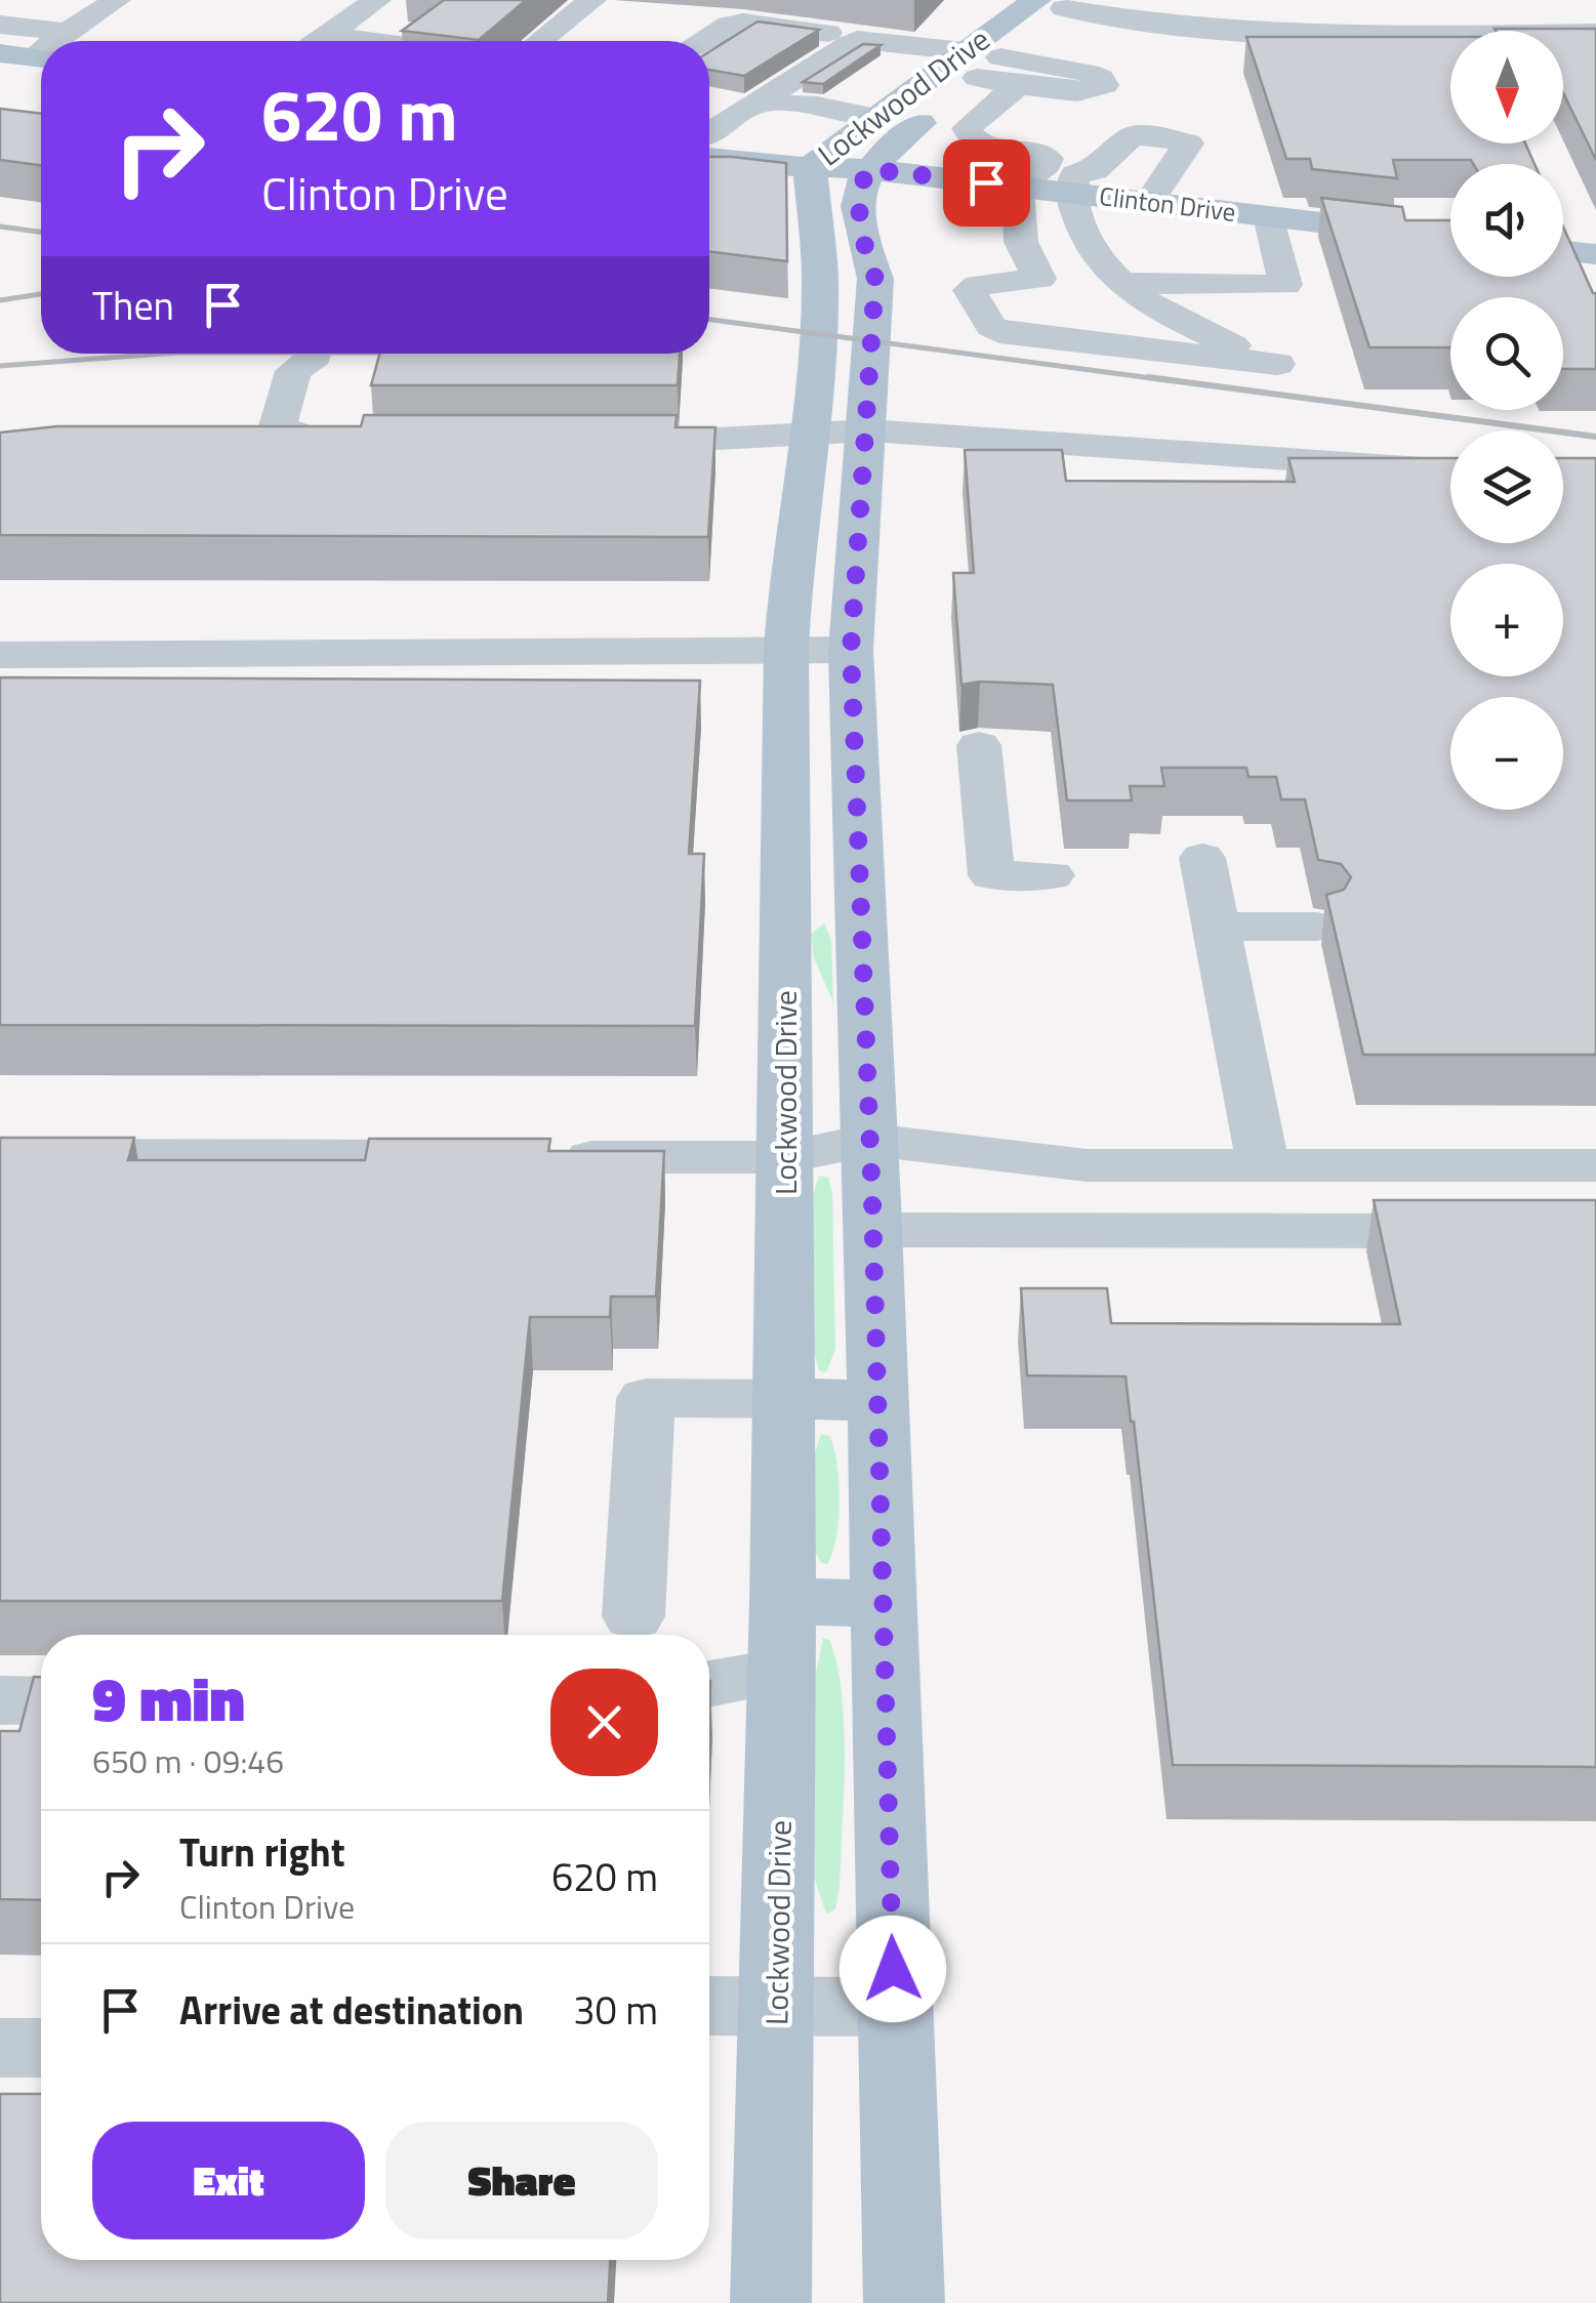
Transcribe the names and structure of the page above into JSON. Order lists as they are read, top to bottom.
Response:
{
  "streets": {
    "main road": ["Lockwood Drive", "Clinton Drive"]
  },
  "crossings": [
    ["Lockwood Drive", "Clinton Drive"]
  ],
  "north": "bottom",
  "page": {
    "map_buttons": ["+", "−"],
    "turn": ["620 m", "Clinton Drive"],
    "then": "Then",
    "heading": ["9 min", "650 m · 09:46"],
    "list": [
      {
        "name": "Turn right",
        "note": "Clinton Drive",
        "value": "620 m"
      },
      {
        "name": "Arrive at destination",
        "value": "30 m"
      }
    ],
    "buttons": ["Exit", "Share"]
  }
}
